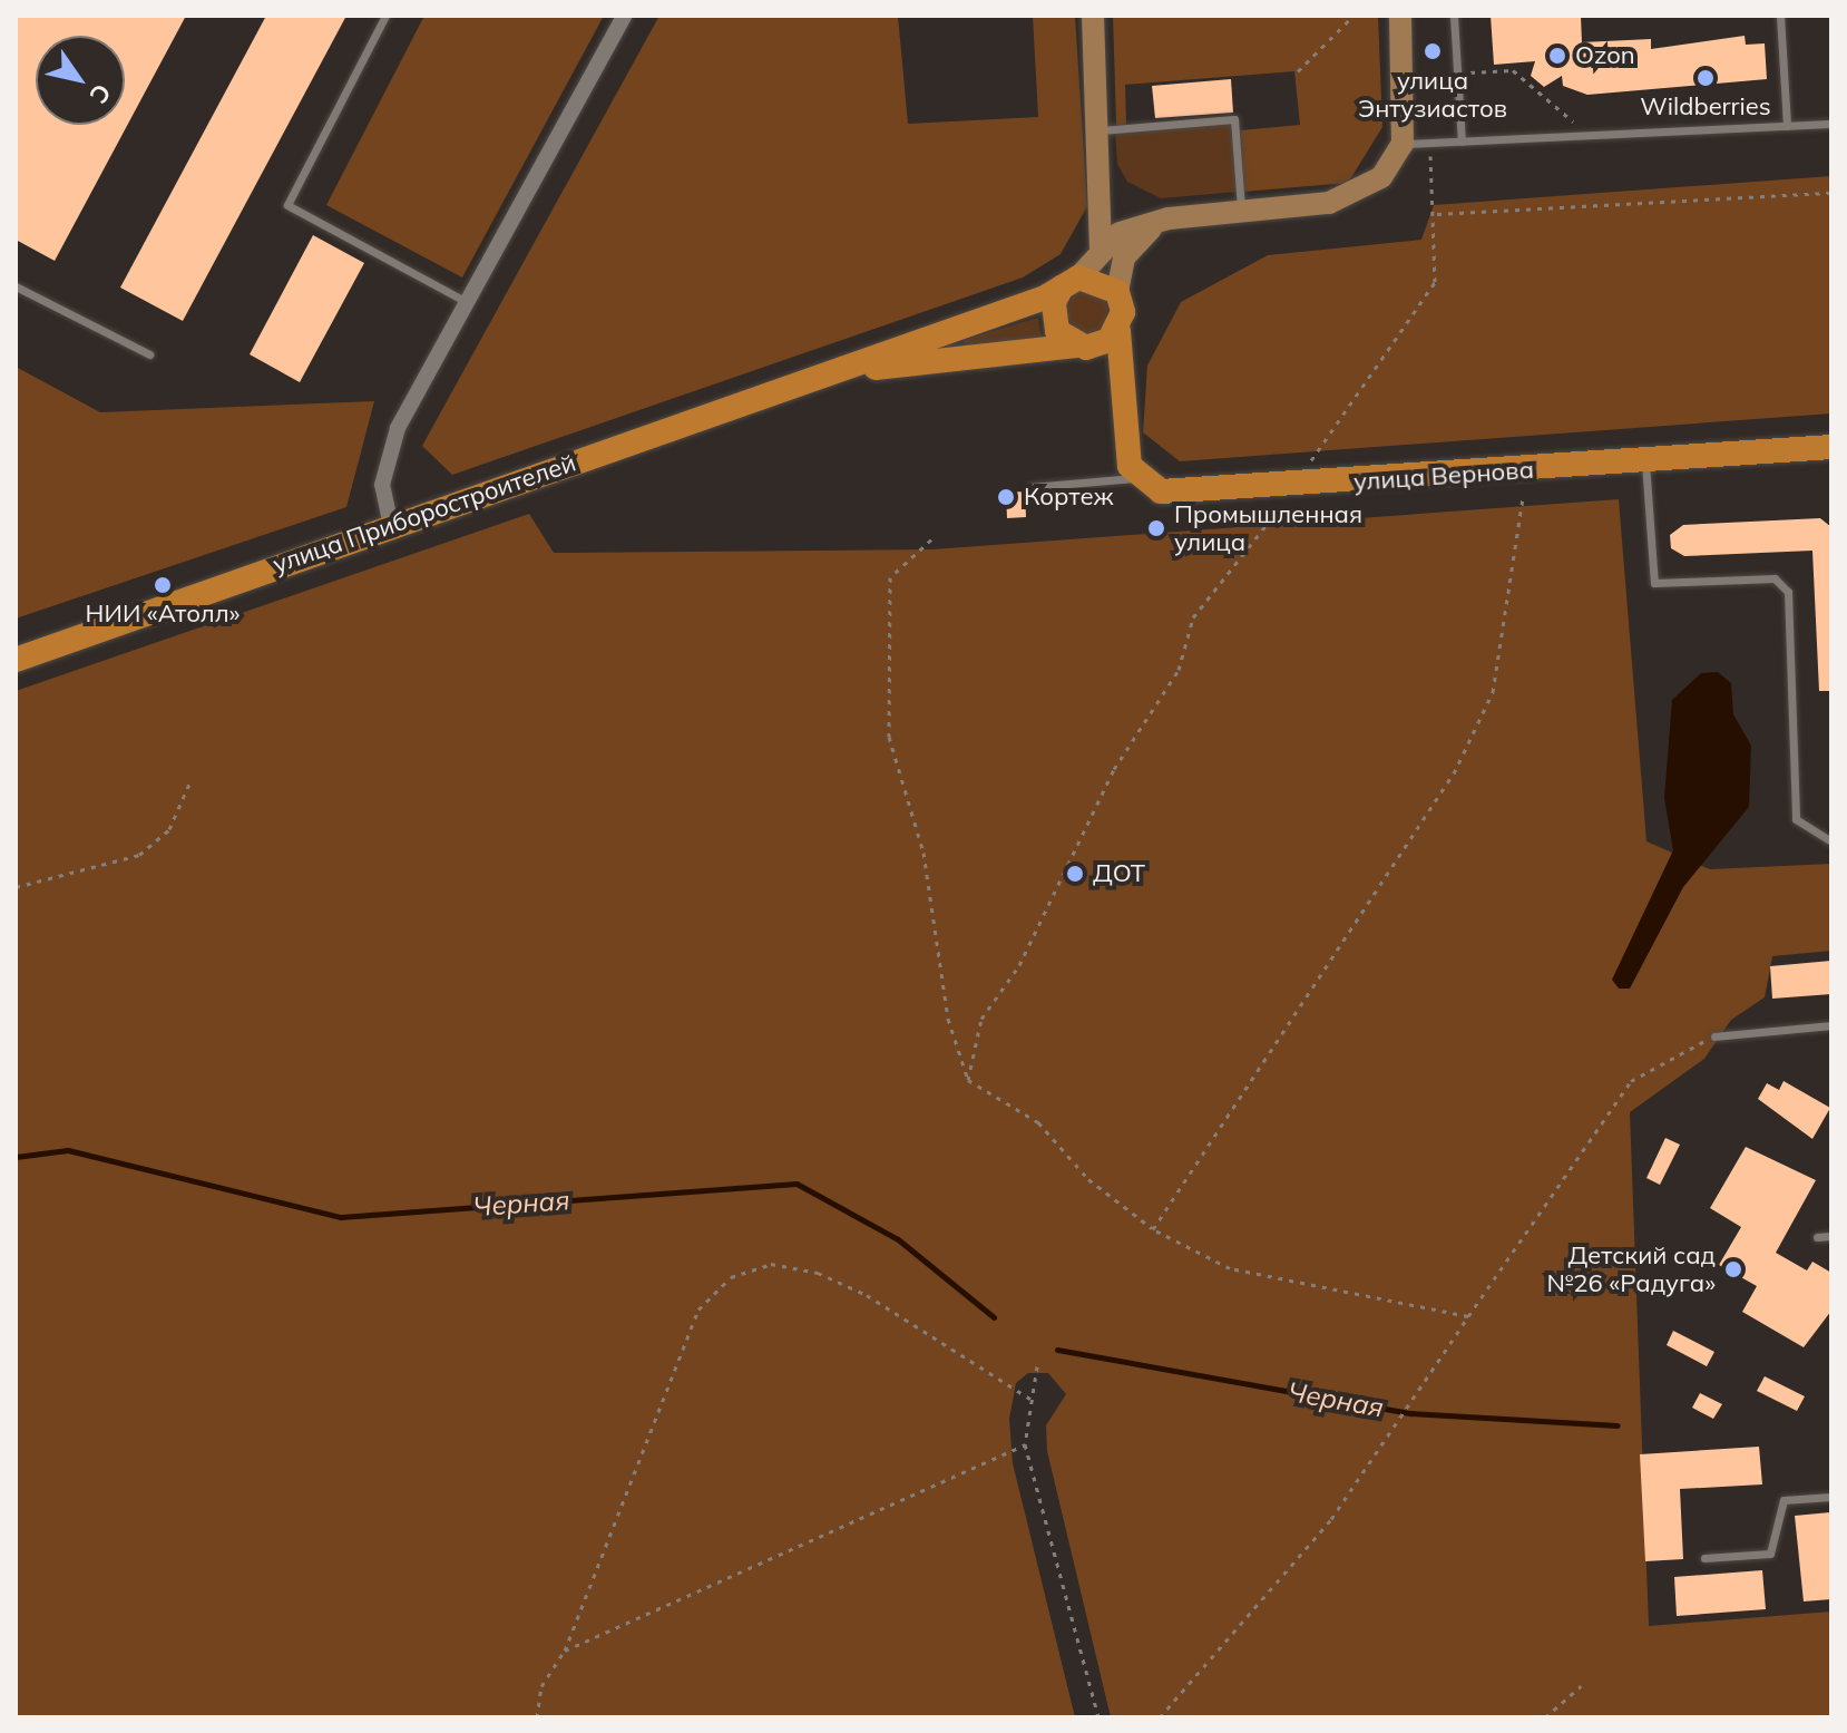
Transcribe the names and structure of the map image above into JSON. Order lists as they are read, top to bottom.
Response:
{
  "streets": {
    "main road": ["улица Вернова", "улица Приборостроителей"]
  },
  "water": ["Черная"],
  "places": [
    "улица Энтузиастов",
    "Ozon",
    "Wildberries",
    "Кортеж",
    "Промышленная улица",
    "НИИ «Атолл»",
    "ДОТ",
    "Детский сад №26 «Радуга»"
  ],
  "north": "bottom right"
}
